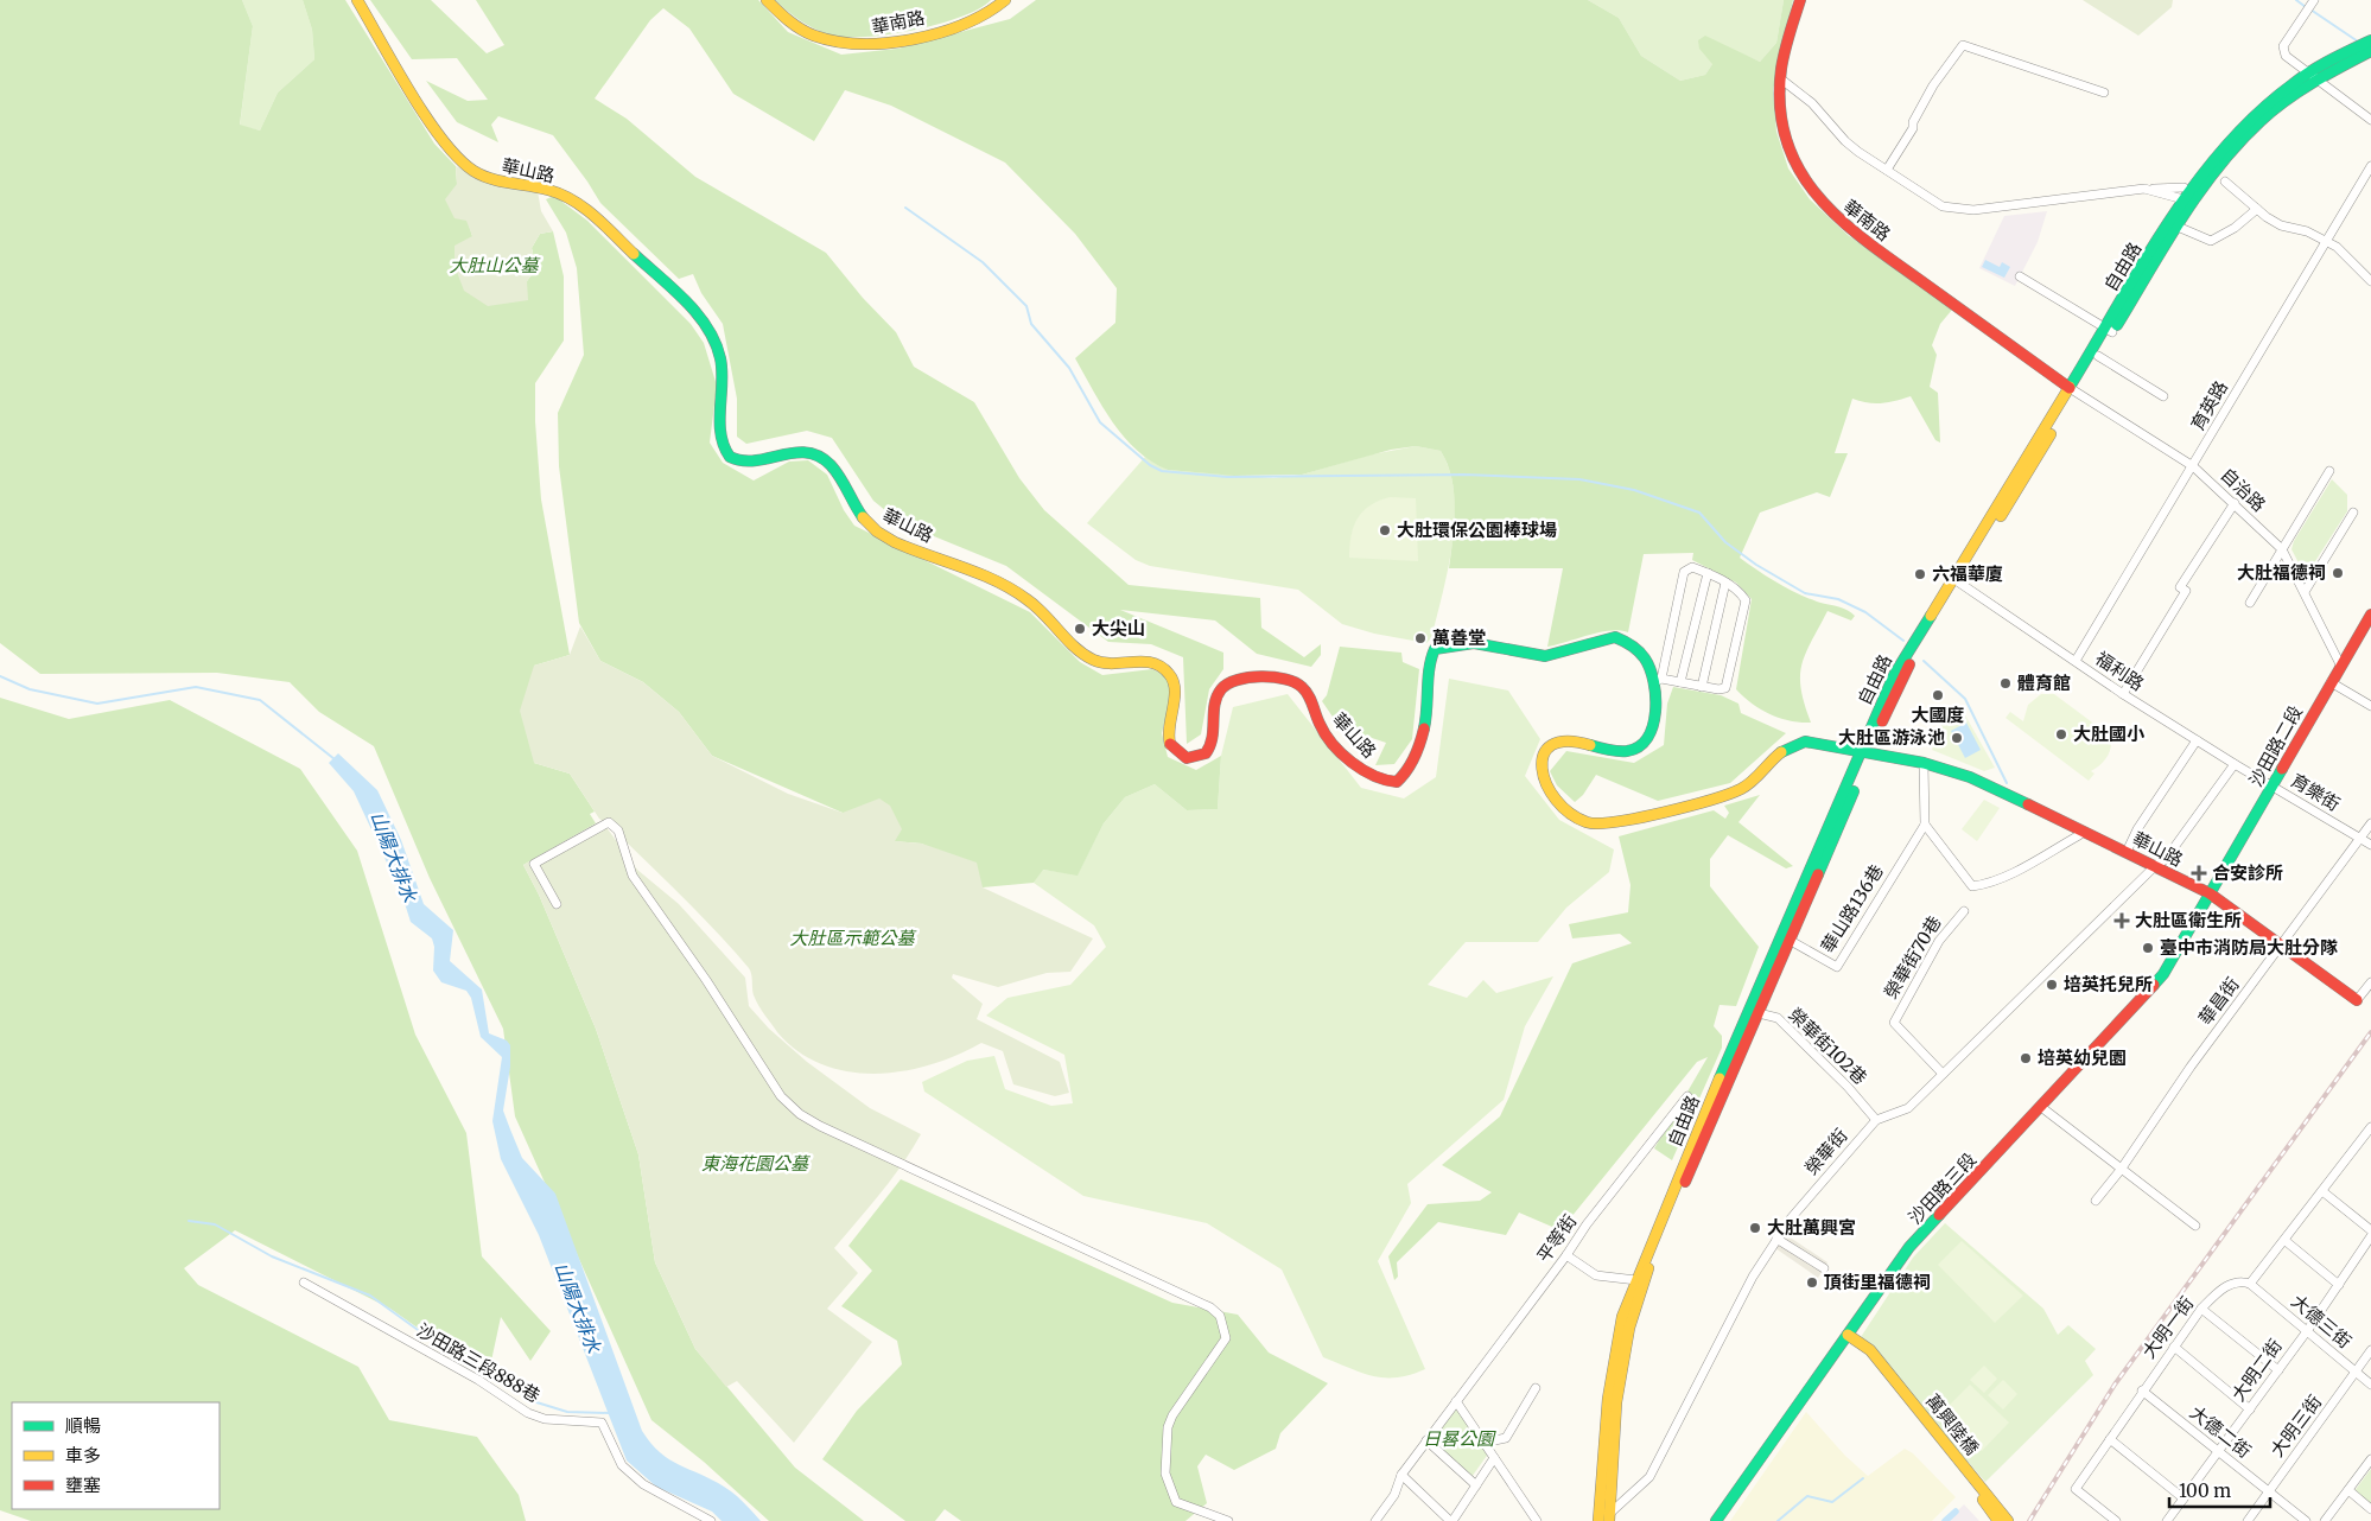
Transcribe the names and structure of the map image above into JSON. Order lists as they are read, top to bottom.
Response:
{
  "streets": {
    "street": [
      "華南路",
      "華山路",
      "自由路",
      "育英路",
      "自治路",
      "福利路",
      "沙田路二段",
      "育樂街",
      "華山路136巷",
      "榮華街70巷",
      "華昌街",
      "榮華街102巷",
      "榮華街",
      "沙田路三段",
      "平等街",
      "大德三街",
      "大明一街",
      "沙田路三段888巷",
      "大明二街",
      "萬興陸橋",
      "大明三街",
      "大德二街"
    ]
  },
  "crossings": [
    ["華南路", "自由路"],
    ["華南路", "自治路"],
    ["華山路", "自由路"],
    ["華山路", "沙田路二段"],
    ["華山路", "華昌街"],
    ["華山路", "榮華街"],
    ["華山路", "沙田路三段"],
    ["自由路", "自治路"],
    ["自由路", "福利路"],
    ["自由路", "華山路136巷"],
    ["自由路", "榮華街102巷"],
    ["自由路", "榮華街"],
    ["育英路", "自治路"],
    ["育英路", "福利路"],
    ["自治路", "沙田路二段"],
    ["福利路", "沙田路二段"],
    ["福利路", "育樂街"],
    ["福利路", "榮華街"],
    ["沙田路二段", "育樂街"],
    ["沙田路二段", "沙田路三段"],
    ["育樂街", "華昌街"],
    ["榮華街70巷", "榮華街"],
    ["榮華街102巷", "榮華街"],
    ["大德三街", "大明一街"],
    ["大德三街", "大明二街"],
    ["大德三街", "大明三街"],
    ["大明一街", "大德二街"],
    ["大明二街", "大德二街"],
    ["大明三街", "大德二街"]
  ],
  "water": ["山陽大排水"],
  "parks": [
    "大肚山公墓",
    "大肚區示範公墓",
    "東海花園公墓",
    "日晷公園"
  ],
  "places": {
    "other": [
      "大肚環保公園棒球場",
      "大肚福德祠",
      "六福華廈",
      "大尖山",
      "萬善堂",
      "體育館",
      "大國度",
      "大肚國小",
      "大肚區游泳池",
      "臺中市消防局大肚分隊",
      "培英托兒所",
      "培英幼兒園",
      "大肚萬興宮",
      "頂街里福德祠"
    ],
    "health": ["合安診所", "大肚區衛生所"]
  },
  "legend": ["順暢", "車多", "壅塞"],
  "scale_bar": "100 m"
}
